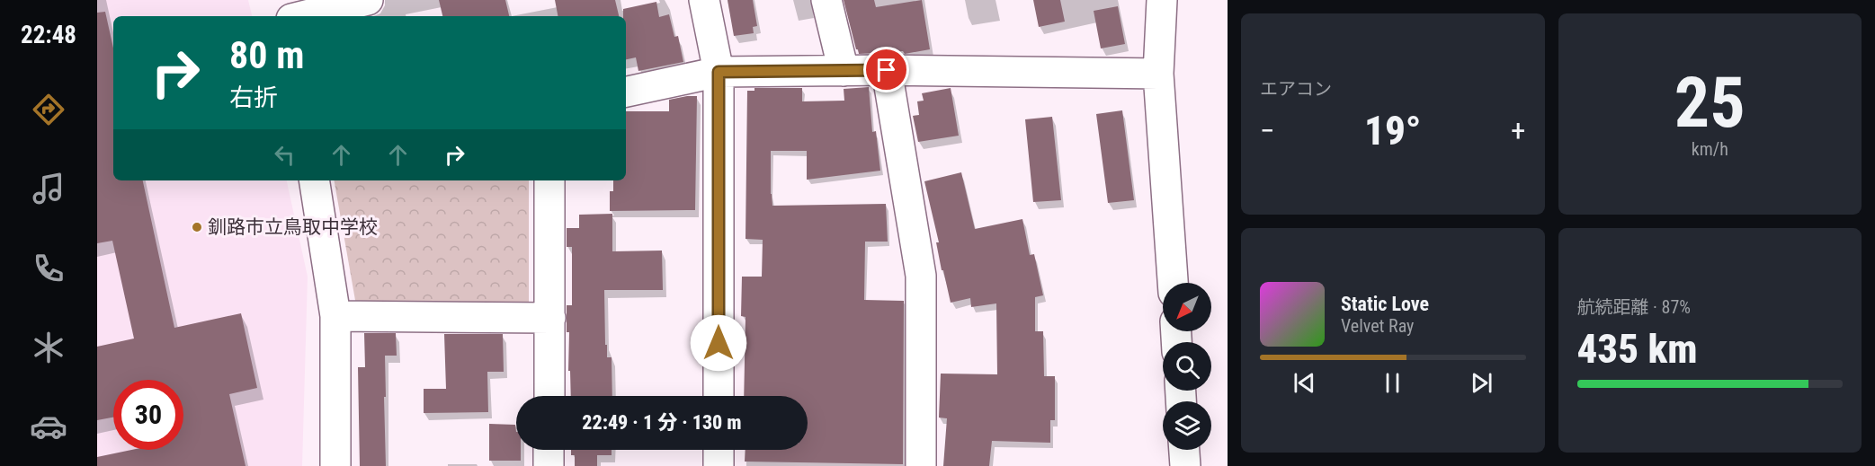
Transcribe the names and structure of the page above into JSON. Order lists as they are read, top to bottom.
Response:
{
  "places": ["釧路市立鳥取中学校"],
  "north": "bottom left",
  "page": {
    "tabs": "22:48",
    "tile": [
      "エアコン",
      ["25", "km/h"],
      ["航続距離 · 87%", "435 km"]
    ],
    "turn": ["80 m", "右折"],
    "heat": ["−", "19°", "+"],
    "song": ["Static Love", "Velvet Ray"],
    "limit": "30",
    "trip": "22:49 · 1 分 · 130 m"
  }
}
